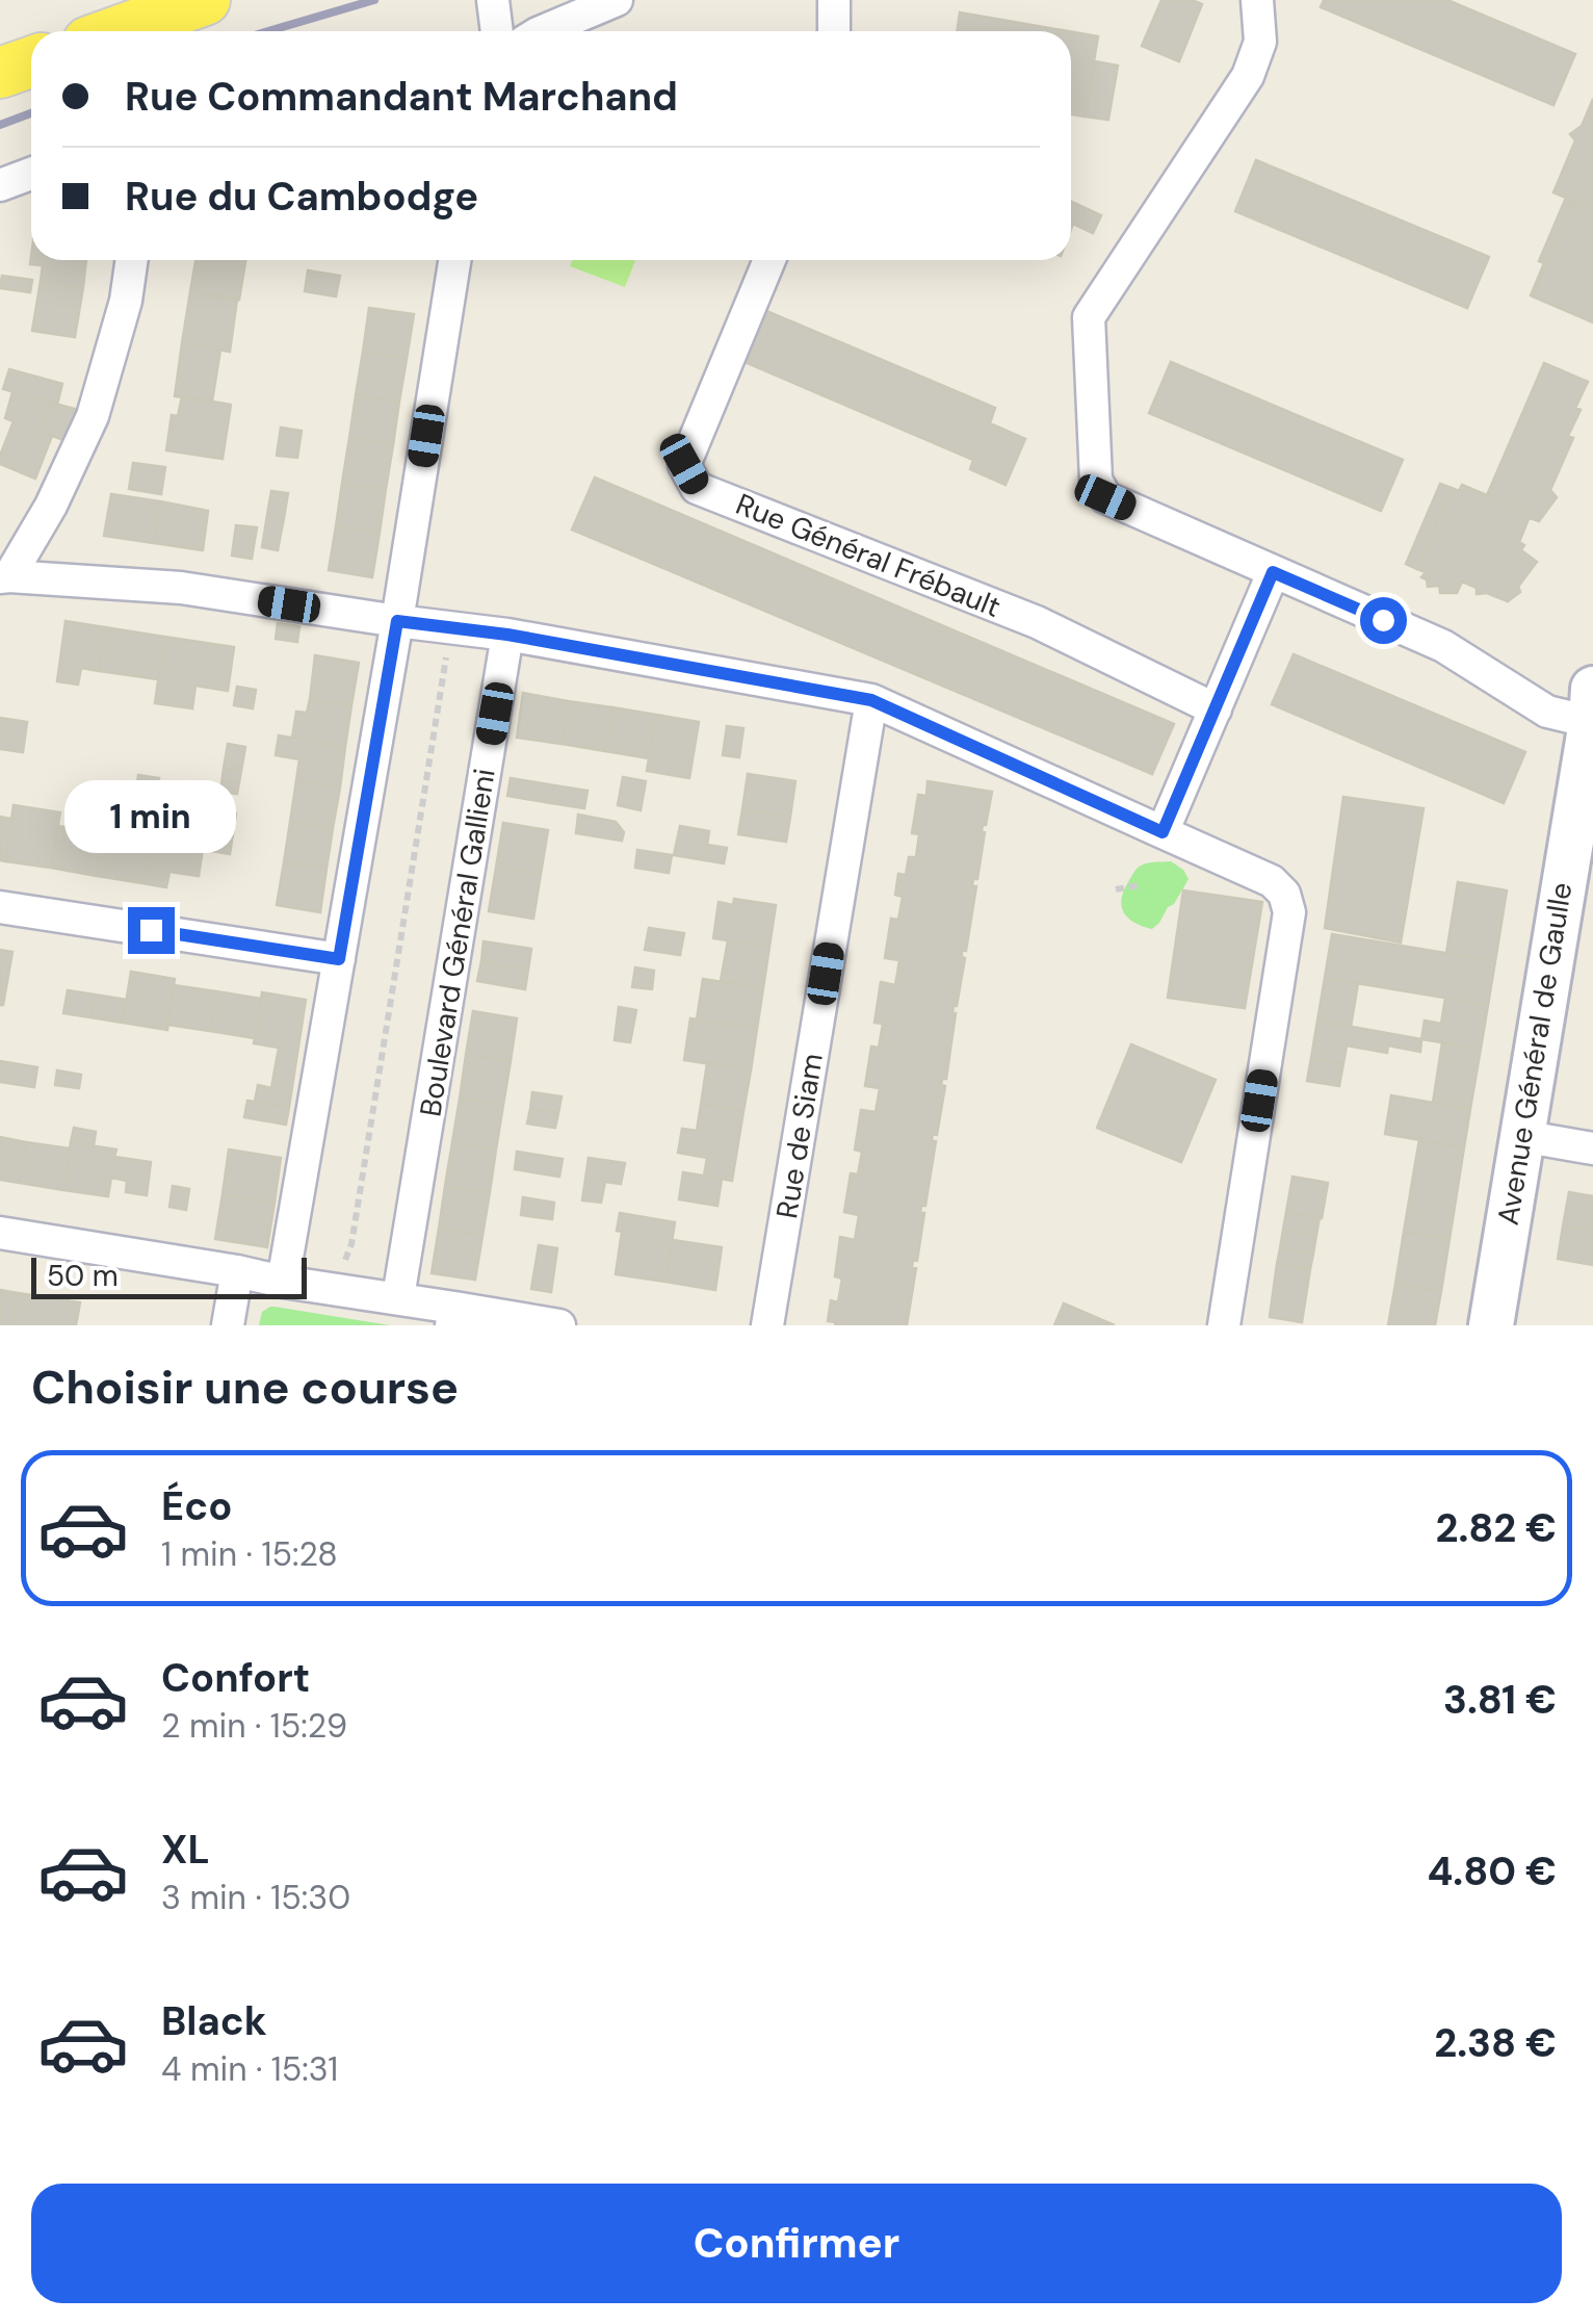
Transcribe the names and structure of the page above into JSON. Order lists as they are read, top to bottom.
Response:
{
  "streets": {
    "main road": ["Avenue Général de Gaulle"],
    "street": ["Rue Général Frébault", "Boulevard Général Gallieni", "Rue de Siam"]
  },
  "scale_bar": "50 m",
  "page": {
    "banner": ["Rue Commandant Marchand", "Rue du Cambodge"],
    "bubble": "1 min",
    "scale": "50 m",
    "heading": "Choisir une course",
    "list": [
      {
        "name": "Éco",
        "note": "1 min · 15:28",
        "value": "2.82 €"
      },
      {
        "name": "Confort",
        "note": "2 min · 15:29",
        "value": "3.81 €"
      },
      {
        "name": "XL",
        "note": "3 min · 15:30",
        "value": "4.80 €"
      },
      {
        "name": "Black",
        "note": "4 min · 15:31",
        "value": "2.38 €"
      }
    ],
    "buttons": "Confirmer"
  }
}
